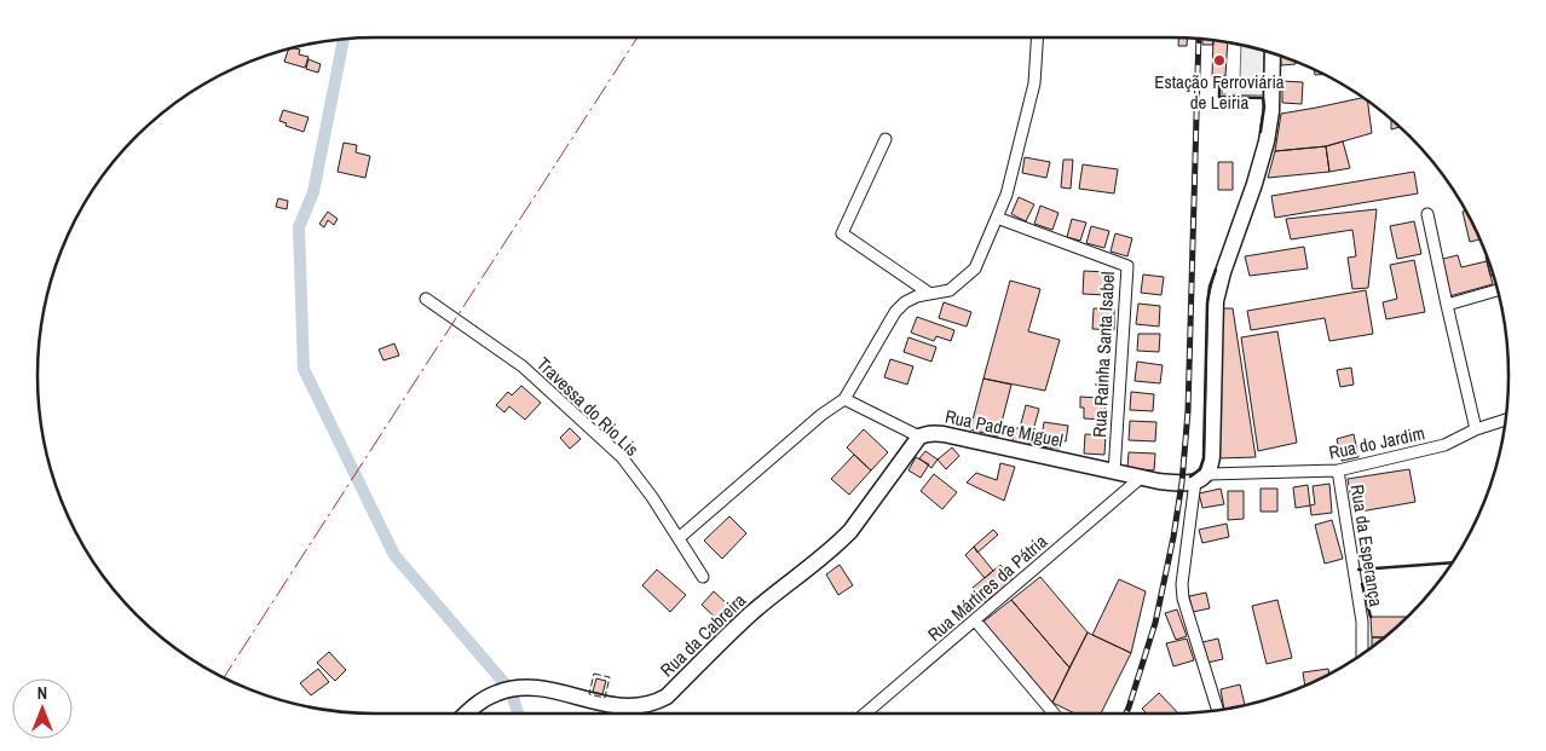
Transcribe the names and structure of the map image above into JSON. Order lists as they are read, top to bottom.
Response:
{
  "streets": {
    "main road": ["Rua Padre Miguel", "Rua da Cabreira"],
    "street": [
      "Rua Rainha Santa Isabel",
      "Travessa do Rio Lis",
      "Rua do Jardim",
      "Rua da Esperança",
      "Rua Mártires da Pátria"
    ]
  },
  "crossings": [
    ["Rua Rainha Santa Isabel", "Rua Padre Miguel"],
    ["Rua Padre Miguel", "Rua do Jardim"],
    ["Rua Padre Miguel", "Rua Mártires da Pátria"],
    ["Rua Padre Miguel", "Rua da Cabreira"],
    ["Rua do Jardim", "Rua da Esperança"]
  ],
  "places": ["Estação Ferroviária de Leiria"],
  "north": "top"
}
